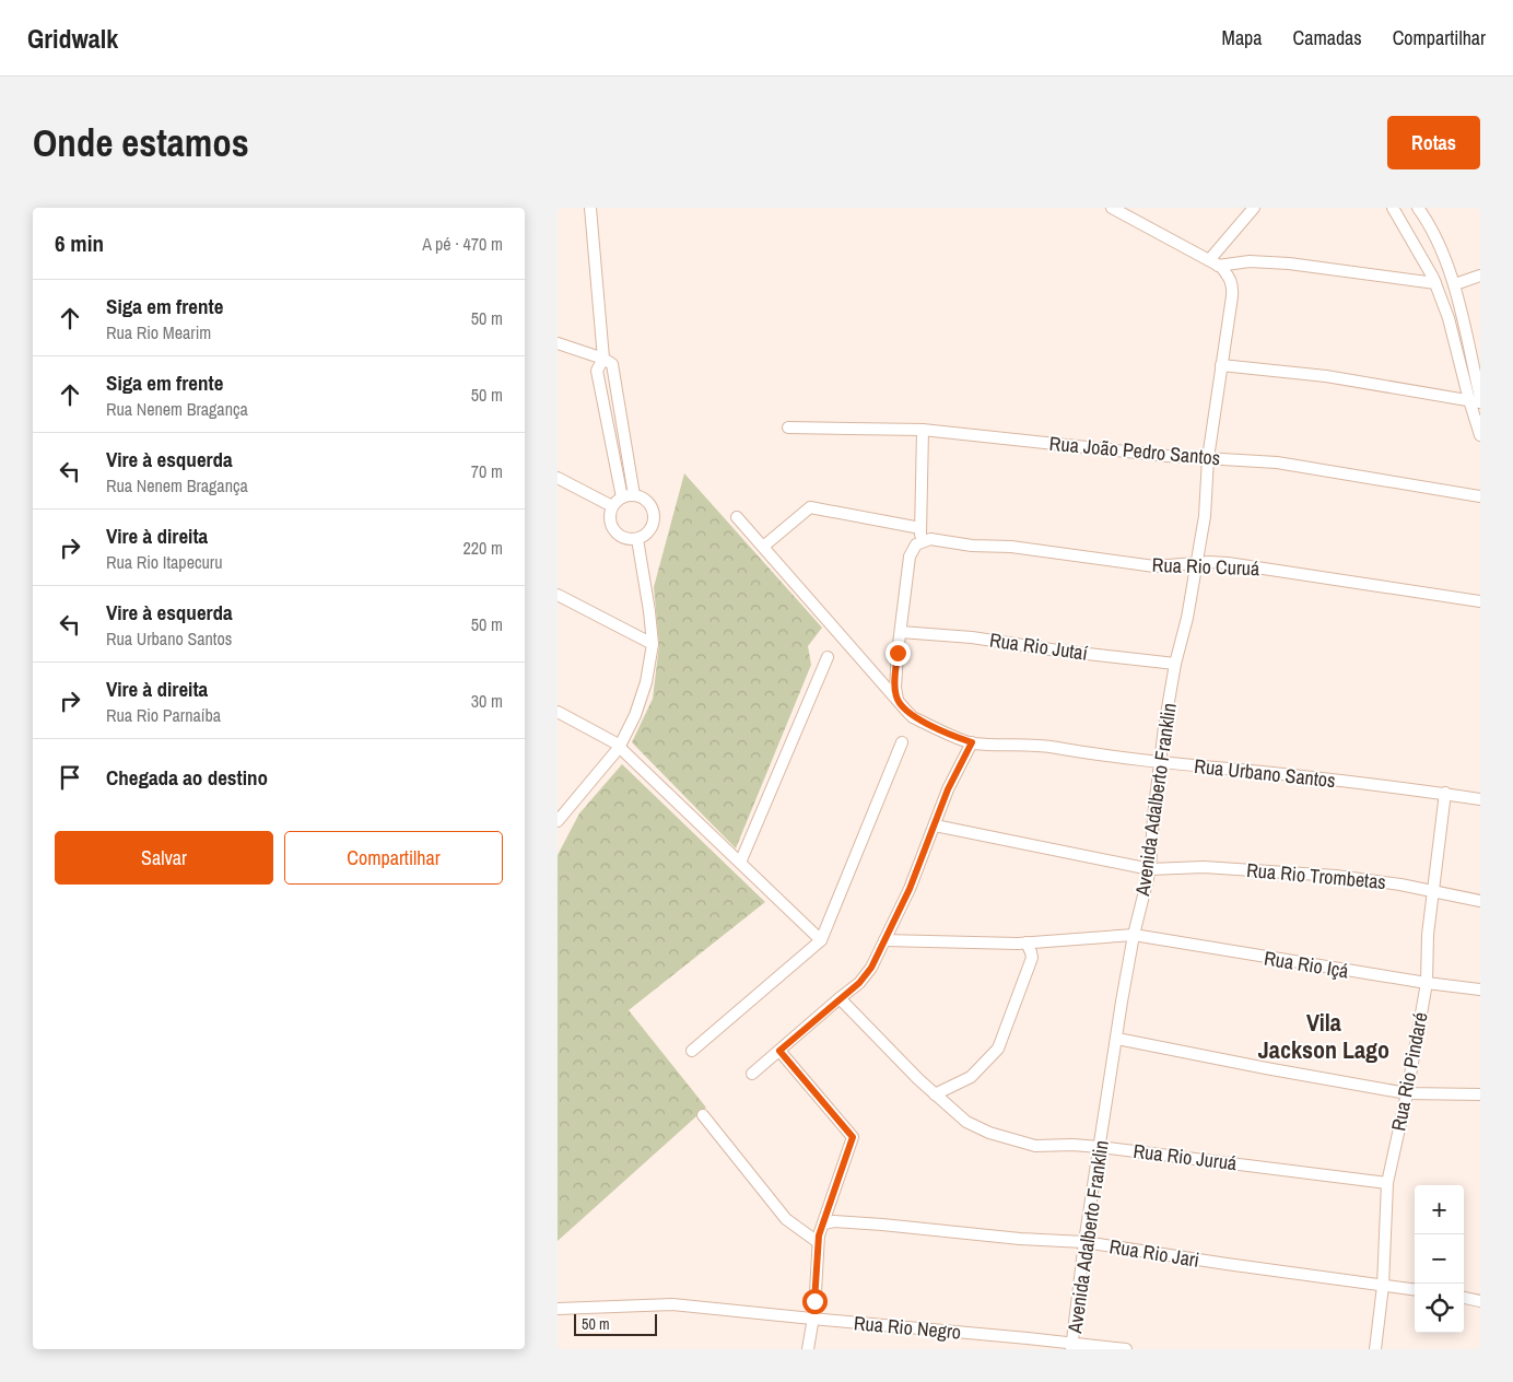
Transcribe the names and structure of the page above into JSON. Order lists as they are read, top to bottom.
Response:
{
  "streets": {
    "street": [
      "Rua João Pedro Santos",
      "Rua Rio Curuá",
      "Rua Rio Jutaí",
      "Rua Urbano Santos",
      "Avenida Adalberto Franklin",
      "Rua Rio Trombetas",
      "Rua Rio Içá",
      "Rua Rio Pindaré",
      "Rua Rio Juruá",
      "Rua Rio Jari",
      "Rua Rio Negro"
    ]
  },
  "crossings": [
    ["Rua João Pedro Santos", "Avenida Adalberto Franklin"],
    ["Rua Rio Curuá", "Avenida Adalberto Franklin"],
    ["Rua Rio Jutaí", "Avenida Adalberto Franklin"],
    ["Rua Urbano Santos", "Avenida Adalberto Franklin"],
    ["Rua Urbano Santos", "Rua Rio Pindaré"],
    ["Avenida Adalberto Franklin", "Rua Rio Trombetas"],
    ["Avenida Adalberto Franklin", "Rua Rio Içá"],
    ["Avenida Adalberto Franklin", "Rua Rio Juruá"],
    ["Avenida Adalberto Franklin", "Rua Rio Jari"],
    ["Avenida Adalberto Franklin", "Rua Rio Negro"],
    ["Rua Rio Trombetas", "Rua Rio Pindaré"],
    ["Rua Rio Içá", "Rua Rio Pindaré"],
    ["Rua Rio Pindaré", "Rua Rio Juruá"],
    ["Rua Rio Pindaré", "Rua Rio Jari"]
  ],
  "districts": ["Vila Jackson Lago"],
  "scale_bar": "50 m",
  "page": {
    "header": "Gridwalk",
    "nav": ["Mapa", "Camadas", "Compartilhar"],
    "buttons": [
      "Rotas",
      ["Salvar", "Compartilhar"]
    ],
    "title": "Onde estamos",
    "heading": ["6 min", "A pé · 470 m"],
    "list": [
      ["Siga em frente", "Rua Rio Mearim", "50 m"],
      ["Siga em frente", "Rua Nenem Bragança", "50 m"],
      ["Vire à esquerda", "Rua Nenem Bragança", "70 m"],
      ["Vire à direita", "Rua Rio Itapecuru", "220 m"],
      ["Vire à esquerda", "Rua Urbano Santos", "50 m"],
      ["Vire à direita", "Rua Rio Parnaíba", "30 m"],
      "Chegada ao destino"
    ],
    "map_buttons": ["+", "−"],
    "scale": "50 m"
  }
}
